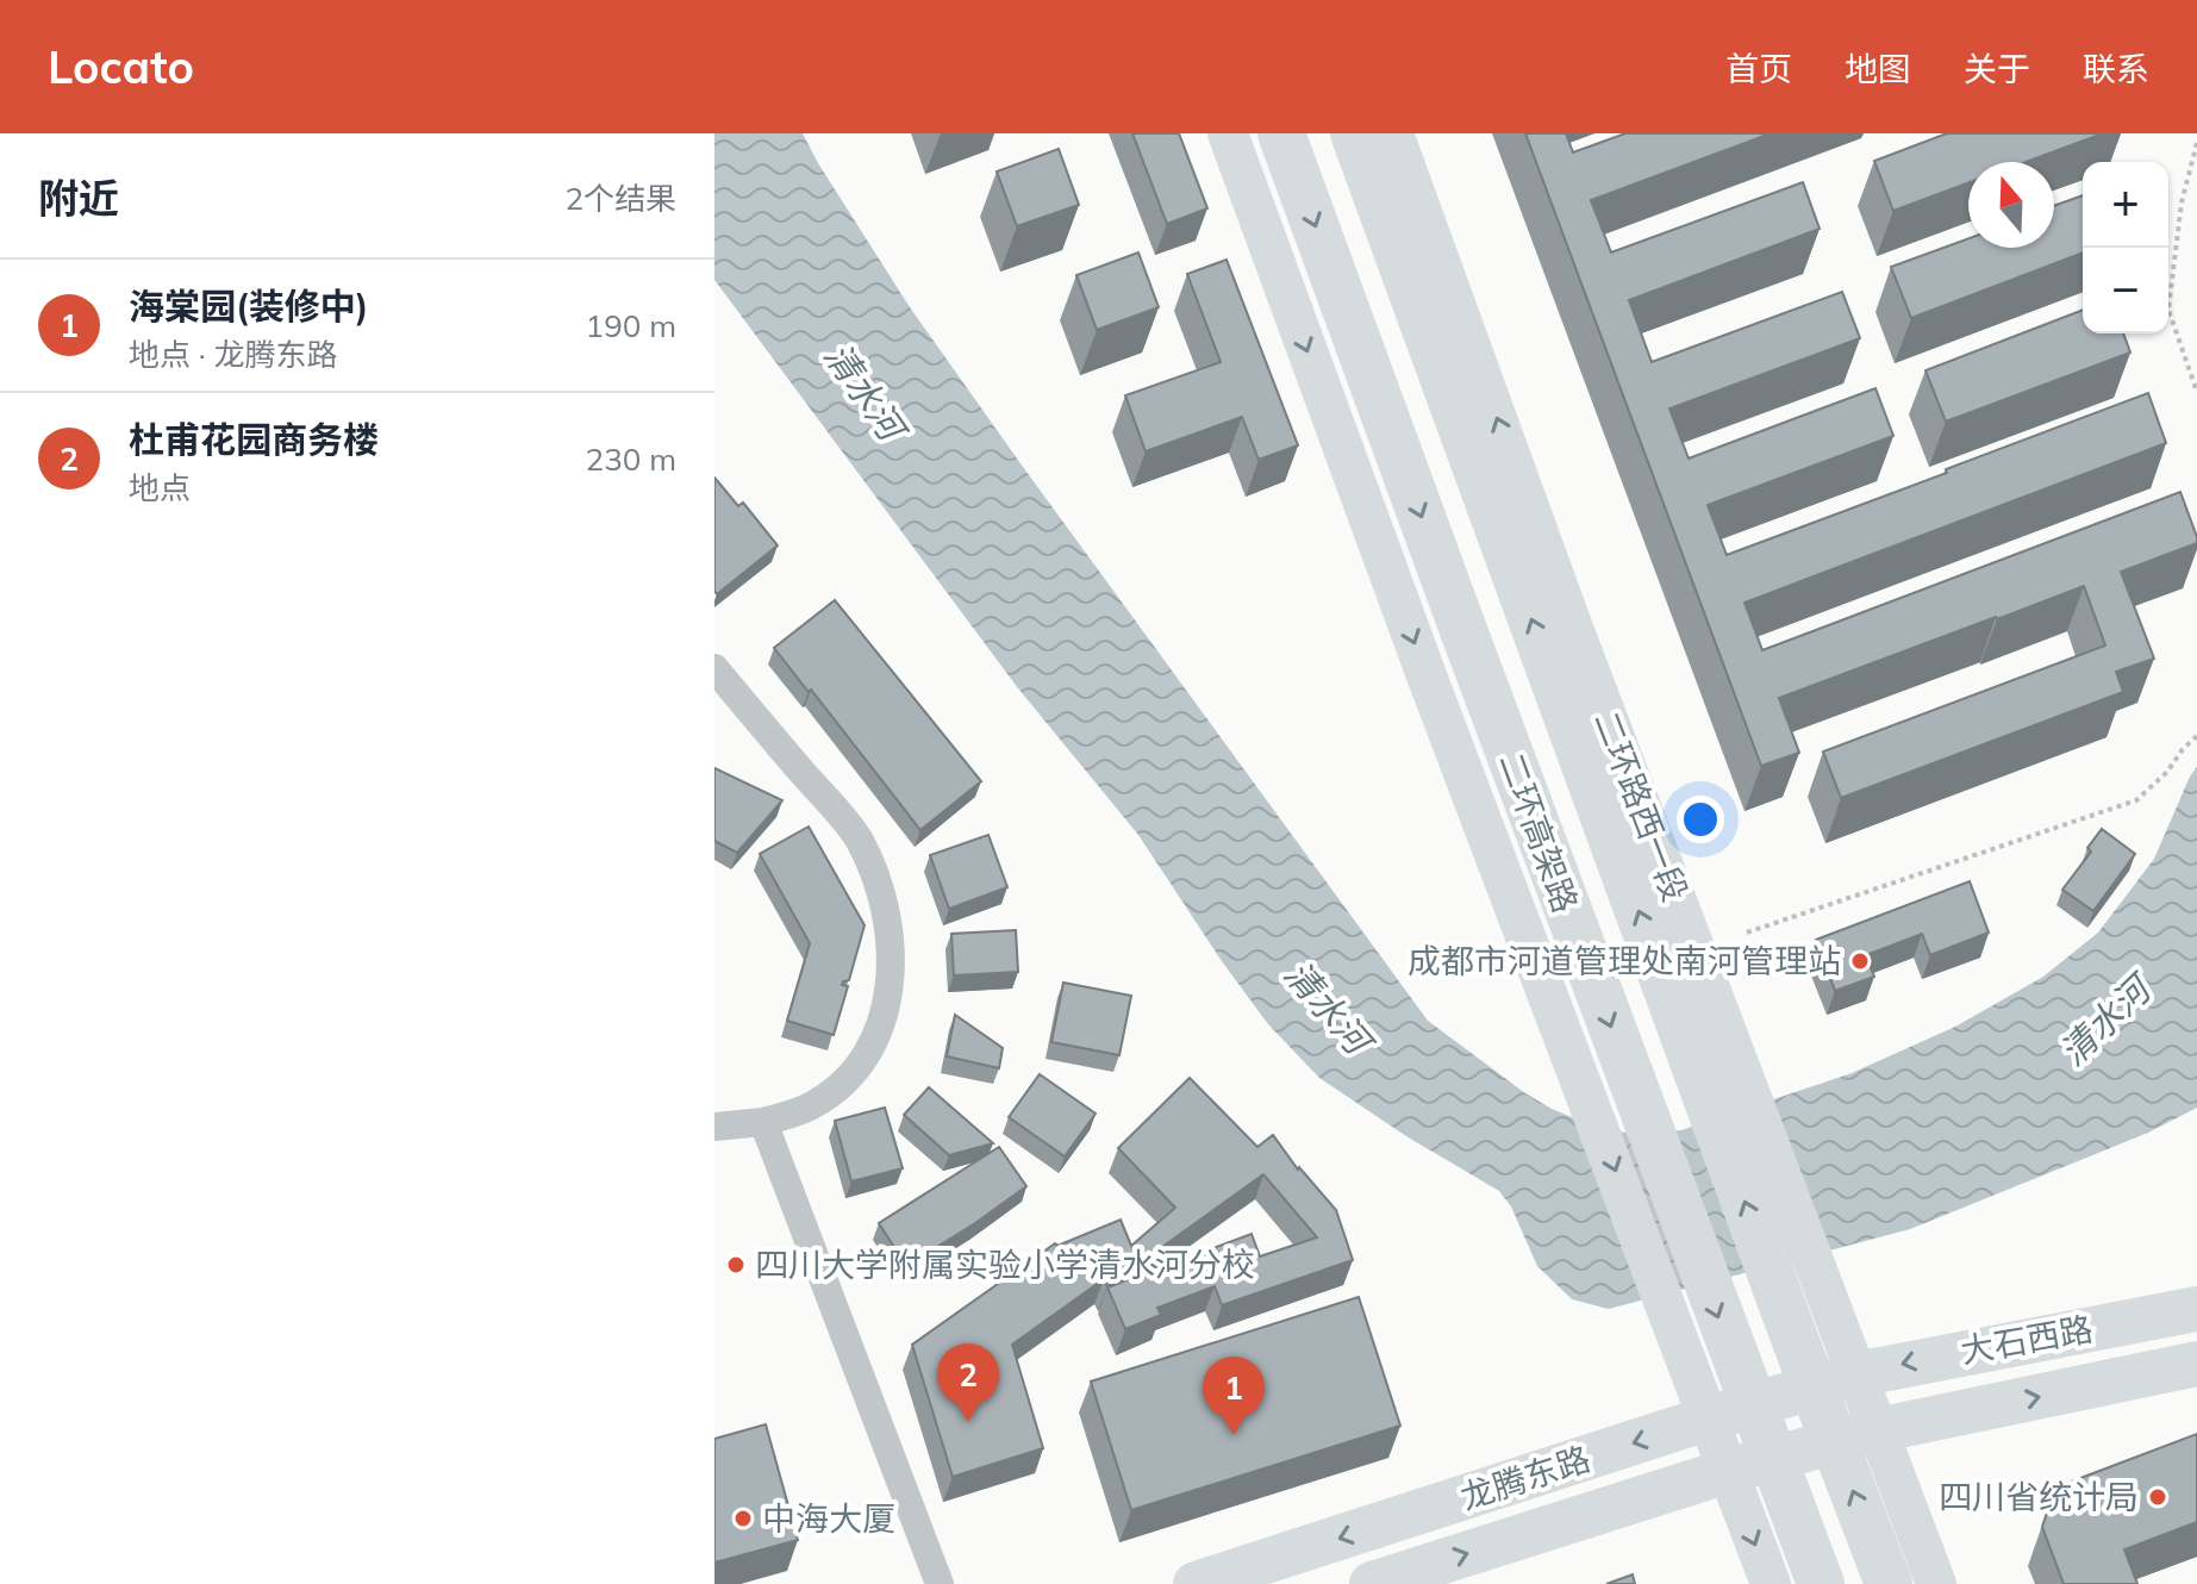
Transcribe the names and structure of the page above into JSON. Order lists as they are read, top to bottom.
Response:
{
  "streets": {
    "highway": ["二环高架路"],
    "main road": ["二环路西一段", "大石西路", "龙腾东路"]
  },
  "crossings": [
    ["二环路西一段", "大石西路"],
    ["二环路西一段", "龙腾东路"],
    ["大石西路", "龙腾东路"]
  ],
  "water": ["清水河"],
  "places": [
    "成都市河道管理处南河管理站",
    "四川大学附属实验小学清水河分校",
    "四川省统计局",
    "中海大厦"
  ],
  "north": "top",
  "page": {
    "header": "Locato",
    "nav": [
      "首页",
      "地图",
      "关于",
      "联系"
    ],
    "heading": ["附近", "2个结果"],
    "map_buttons": ["+", "−"],
    "list": [
      {
        "mark": "1",
        "name": "海棠园(装修中)",
        "note": "地点 · 龙腾东路",
        "value": "190 m"
      },
      {
        "mark": "2",
        "name": "杜甫花园商务楼",
        "note": "地点",
        "value": "230 m"
      }
    ],
    "pins": ["2", "1"]
  }
}
